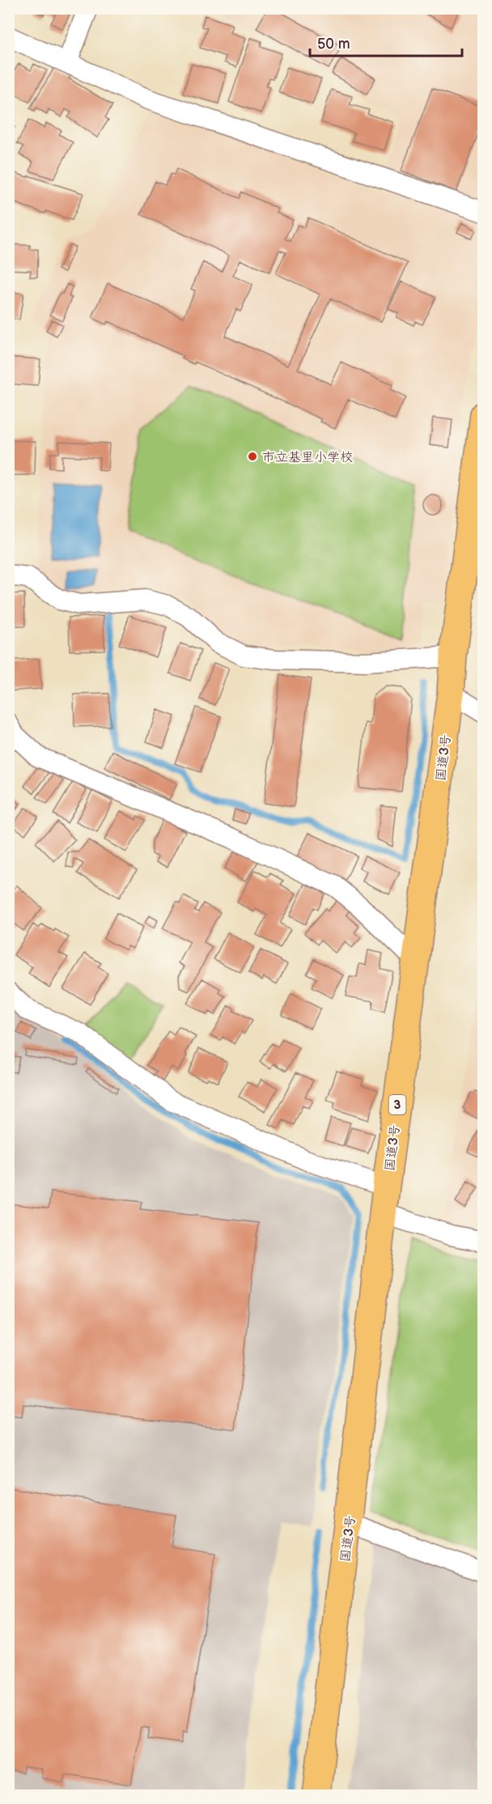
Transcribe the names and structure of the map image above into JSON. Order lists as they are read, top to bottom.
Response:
{
  "streets": {
    "highway": ["国道3号", "3"]
  },
  "places": ["市立基里小学校"],
  "scale_bar": "50 m"
}
